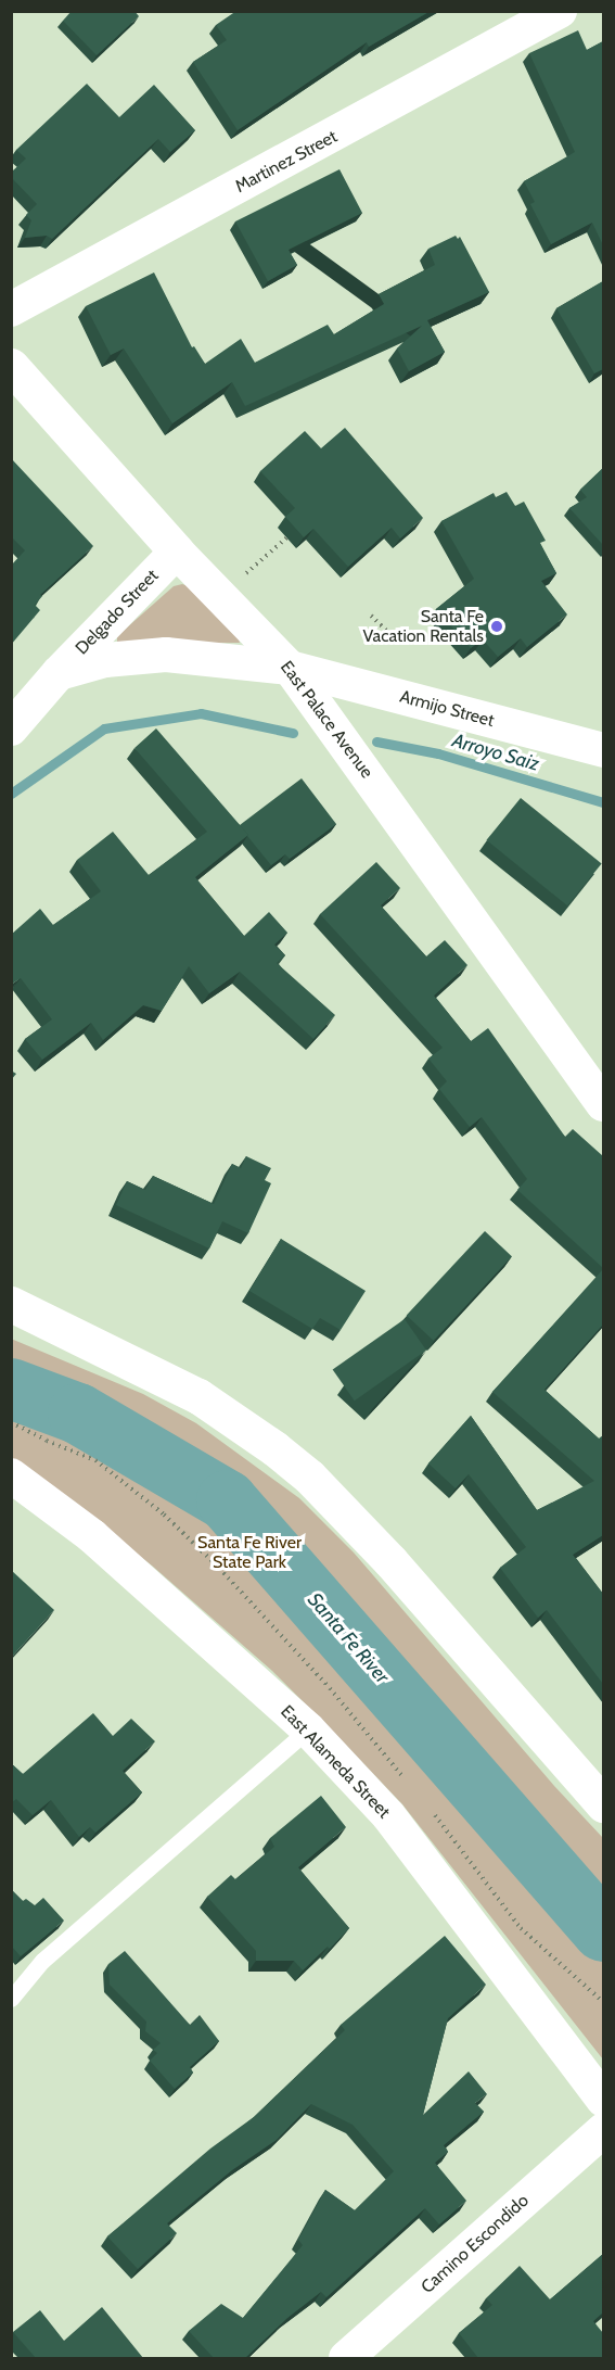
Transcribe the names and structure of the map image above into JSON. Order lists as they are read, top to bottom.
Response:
{
  "streets": {
    "street": [
      "Martinez Street",
      "Delgado Street",
      "Armijo Street",
      "East Palace Avenue",
      "East Alameda Street",
      "Camino Escondido"
    ]
  },
  "crossings": [
    ["Delgado Street", "Armijo Street"],
    ["Delgado Street", "East Palace Avenue"],
    ["Armijo Street", "East Palace Avenue"]
  ],
  "water": ["Arroyo Saiz", "Santa Fe River"],
  "parks": ["Santa Fe River State Park"],
  "places": ["Santa Fe Vacation Rentals"]
}
